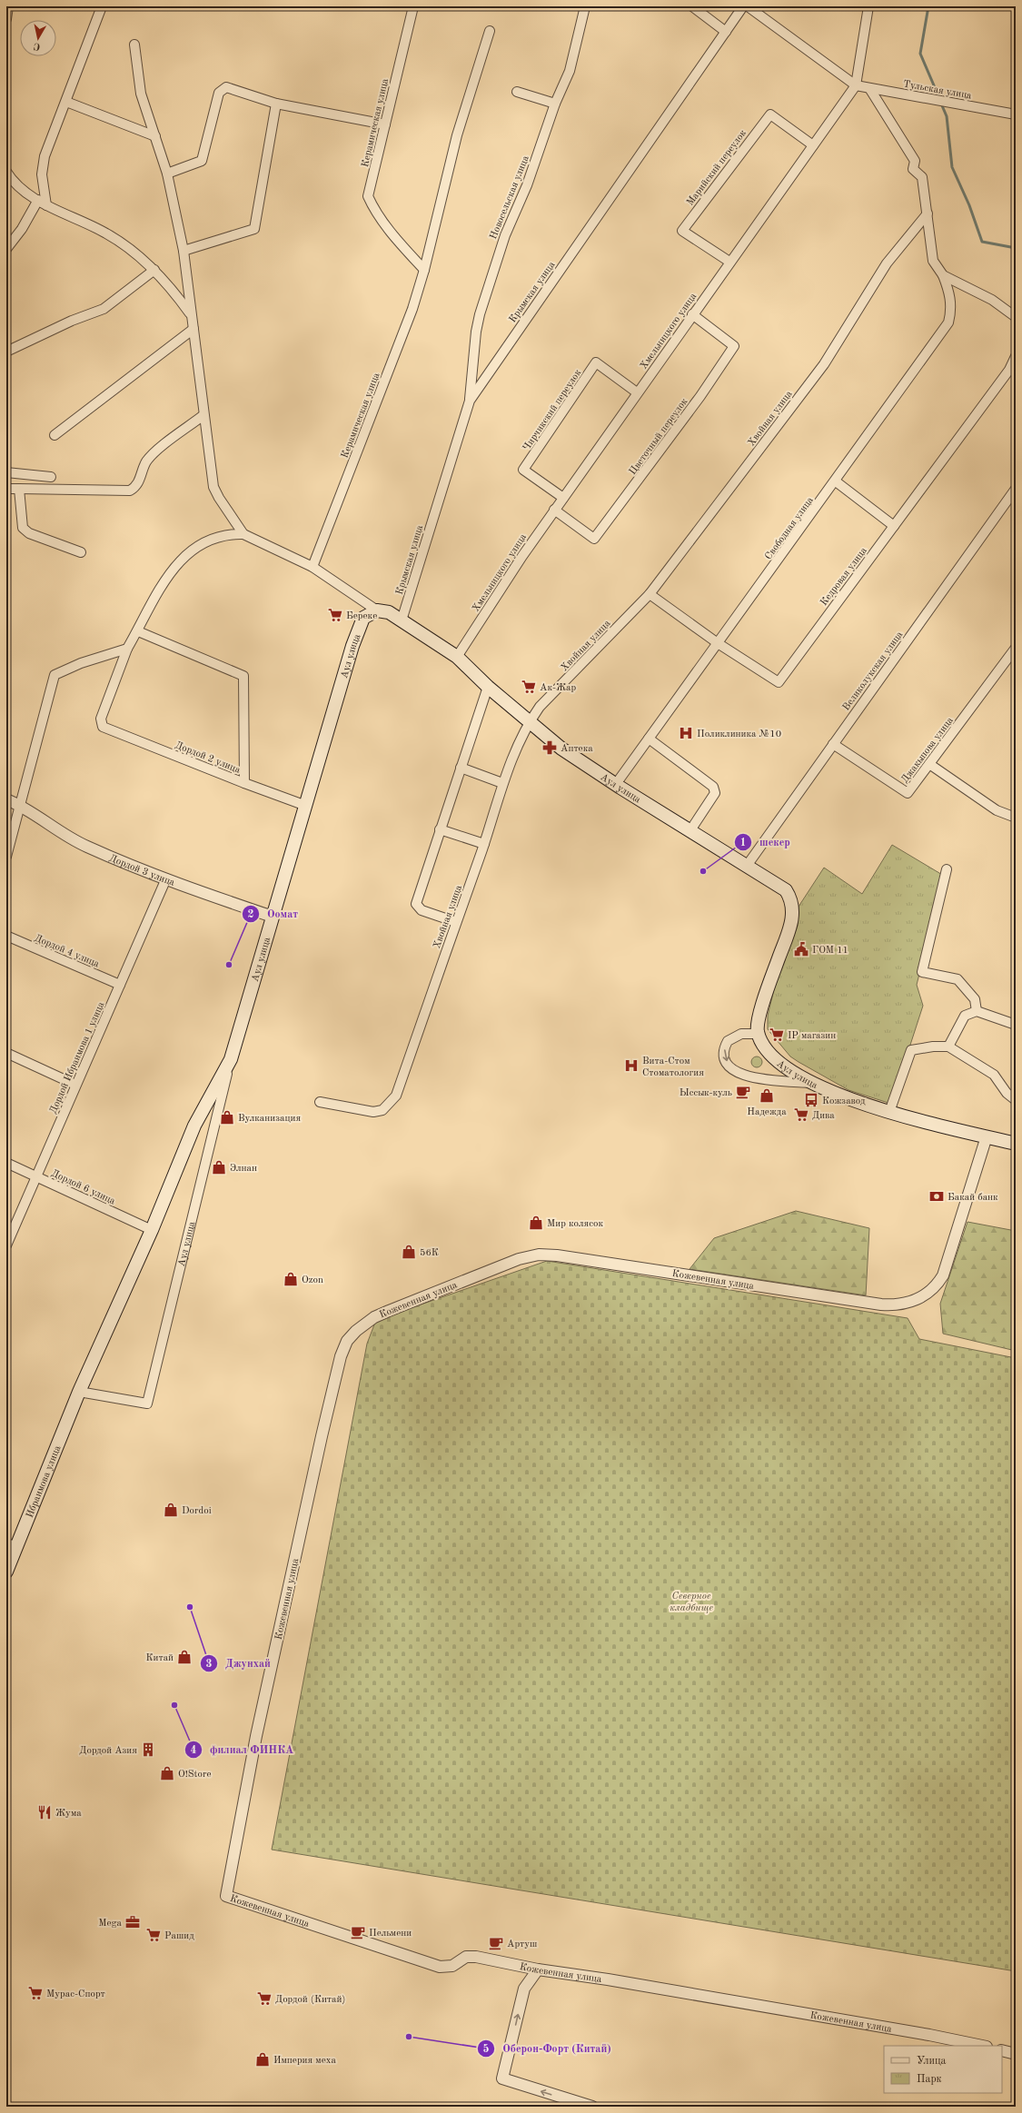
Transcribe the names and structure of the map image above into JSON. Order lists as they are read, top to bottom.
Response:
{
  "streets": {
    "main road": ["Аул улица", "Ибраимова улица"],
    "street": [
      "Тульская улица",
      "Керамическая улица",
      "Марийский переулок",
      "Новосельская улица",
      "Крымская улица",
      "Хмельницкого улица",
      "Чирчикский переулок",
      "Хвойная улица",
      "Цветочный переулок",
      "Свободная улица",
      "Кедровая улица",
      "Великолукская улица",
      "Джакыпова улица",
      "Дордой 2 улица",
      "Дордой 3 улица",
      "Дордой 4 улица",
      "Дордой Ибраимова 1 улица",
      "Дордой 6 улица",
      "Кожевенная улица"
    ]
  },
  "crossings": [
    ["Тульская улица", "Хмельницкого улица"],
    ["Марийский переулок", "Хмельницкого улица"],
    ["Новосельская улица", "Крымская улица"],
    ["Крымская улица", "Аул улица"],
    ["Хмельницкого улица", "Чирчикский переулок"],
    ["Хмельницкого улица", "Цветочный переулок"],
    ["Хмельницкого улица", "Аул улица"],
    ["Хвойная улица", "Кедровая улица"],
    ["Хвойная улица", "Аул улица"],
    ["Свободная улица", "Кедровая улица"],
    ["Свободная улица", "Аул улица"],
    ["Аул улица", "Великолукская улица"],
    ["Аул улица", "Дордой 2 улица"],
    ["Аул улица", "Дордой 3 улица"],
    ["Аул улица", "Кожевенная улица"],
    ["Аул улица", "Ибраимова улица"],
    ["Великолукская улица", "Джакыпова улица"],
    ["Дордой 3 улица", "Дордой Ибраимова 1 улица"],
    ["Дордой 4 улица", "Дордой Ибраимова 1 улица"],
    ["Дордой Ибраимова 1 улица", "Дордой 6 улица"],
    ["Дордой 6 улица", "Ибраимова улица"]
  ],
  "parks": ["Северное кладбище"],
  "places": {
    "supermarket": [
      "Береке",
      "Ак-Жар",
      "IP магазин",
      "Дива",
      "Рашид",
      "Мурас-Спорт",
      "Дордой (Китай)"
    ],
    "hospital": ["Поликлиника №10", "Вита-Стом Стоматология"],
    "pharmacy": ["Аптека"],
    "other": [
      "шекер",
      "Оомат",
      "Джунхай",
      "филиал ФИНКА",
      "Оберон-Форт (Китай)"
    ],
    "public building": ["ГОМ 11"],
    "cafe": ["Ыссык-куль", "Пельмени", "Артуш"],
    "shop": [
      "Надежда",
      "Вулканизация",
      "Элнан",
      "Мир колясок",
      "56К",
      "Ozon",
      "Dordoi",
      "Китай",
      "O!Store",
      "Империя меха"
    ],
    "bus stop": ["Кожзавод"],
    "bank": ["Бакай банк"],
    "building": ["Дордой Азия"],
    "restaurant": ["Жума"],
    "office": ["Mega"]
  },
  "legend": ["Улица", "Парк"],
  "north": "bottom"
}
